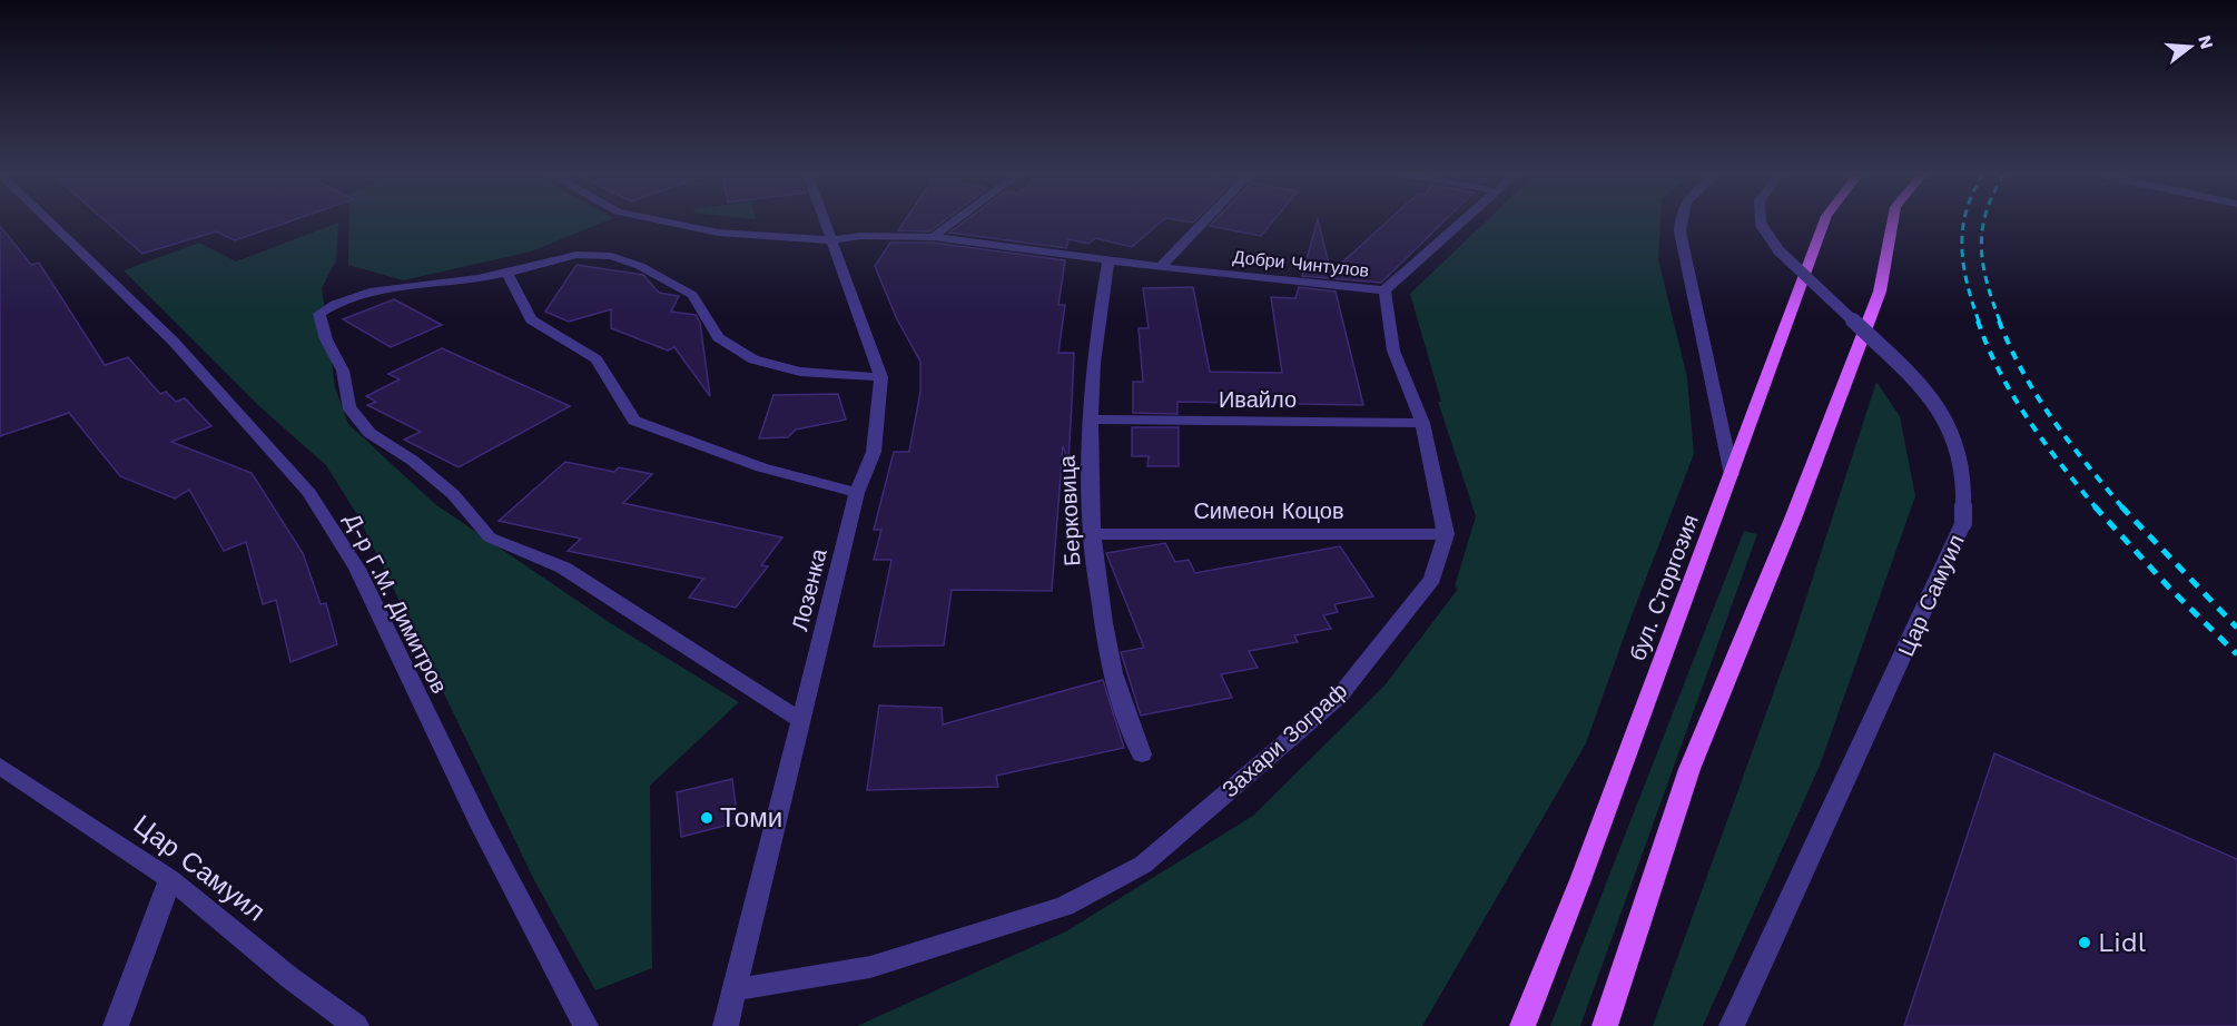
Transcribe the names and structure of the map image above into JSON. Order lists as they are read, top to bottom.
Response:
{
  "streets": {
    "main road": ["бул. Сторгозия"],
    "street": [
      "Добри Чинтулов",
      "Ивайло",
      "Берковица",
      "Симеон Коцов",
      "Лозенка",
      "Цар Самуил",
      "Д-р Г.М. Димитров",
      "Захари Зограф"
    ]
  },
  "crossings": [
    ["Добри Чинтулов", "Берковица"],
    ["Добри Чинтулов", "Лозенка"],
    ["Добри Чинтулов", "Захари Зограф"],
    ["Ивайло", "Берковица"],
    ["Ивайло", "Захари Зограф"],
    ["Берковица", "Симеон Коцов"],
    ["Симеон Коцов", "Захари Зограф"],
    ["Лозенка", "Захари Зограф"]
  ],
  "places": ["Томи", "Lidl"],
  "north": "right"
}
